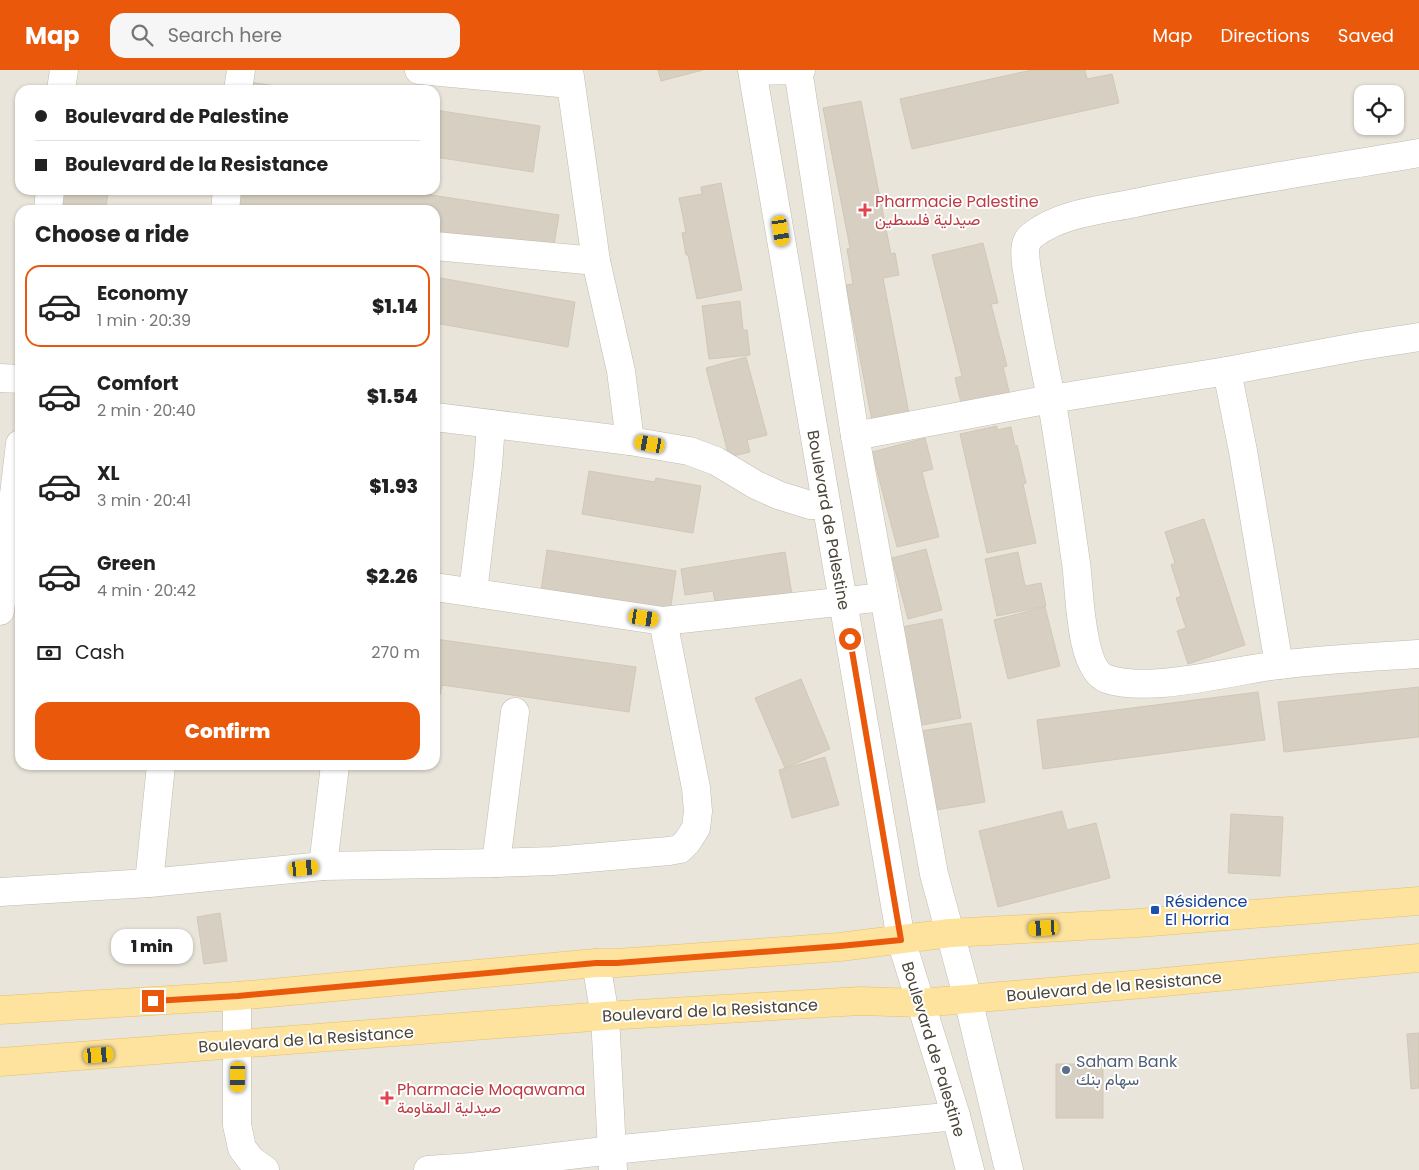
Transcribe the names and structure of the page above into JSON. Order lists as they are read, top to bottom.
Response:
{
  "streets": {
    "main road": ["Boulevard de la Resistance"],
    "street": ["Boulevard de Palestine"]
  },
  "crossings": [
    ["Boulevard de Palestine", "Boulevard de la Resistance"]
  ],
  "places": {
    "health": ["Pharmacie Palestine صيدلية فلسطين", "Pharmacie Moqawama صيدلية المقاومة"],
    "transit": ["Résidence El Horria"],
    "other": ["Saham Bank سهام بنك"]
  },
  "page": {
    "header": "Map",
    "search": "Search here",
    "nav": ["Map", "Directions", "Saved"],
    "banner": ["Boulevard de Palestine", "Boulevard de la Resistance"],
    "heading": "Choose a ride",
    "list": [
      {
        "name": "Economy",
        "note": "1 min · 20:39",
        "value": "$1.14"
      },
      {
        "name": "Comfort",
        "note": "2 min · 20:40",
        "value": "$1.54"
      },
      {
        "name": "XL",
        "note": "3 min · 20:41",
        "value": "$1.93"
      },
      {
        "name": "Green",
        "note": "4 min · 20:42",
        "value": "$2.26"
      }
    ],
    "pay": ["Cash", "270 m"],
    "buttons": "Confirm",
    "bubble": "1 min"
  }
}
